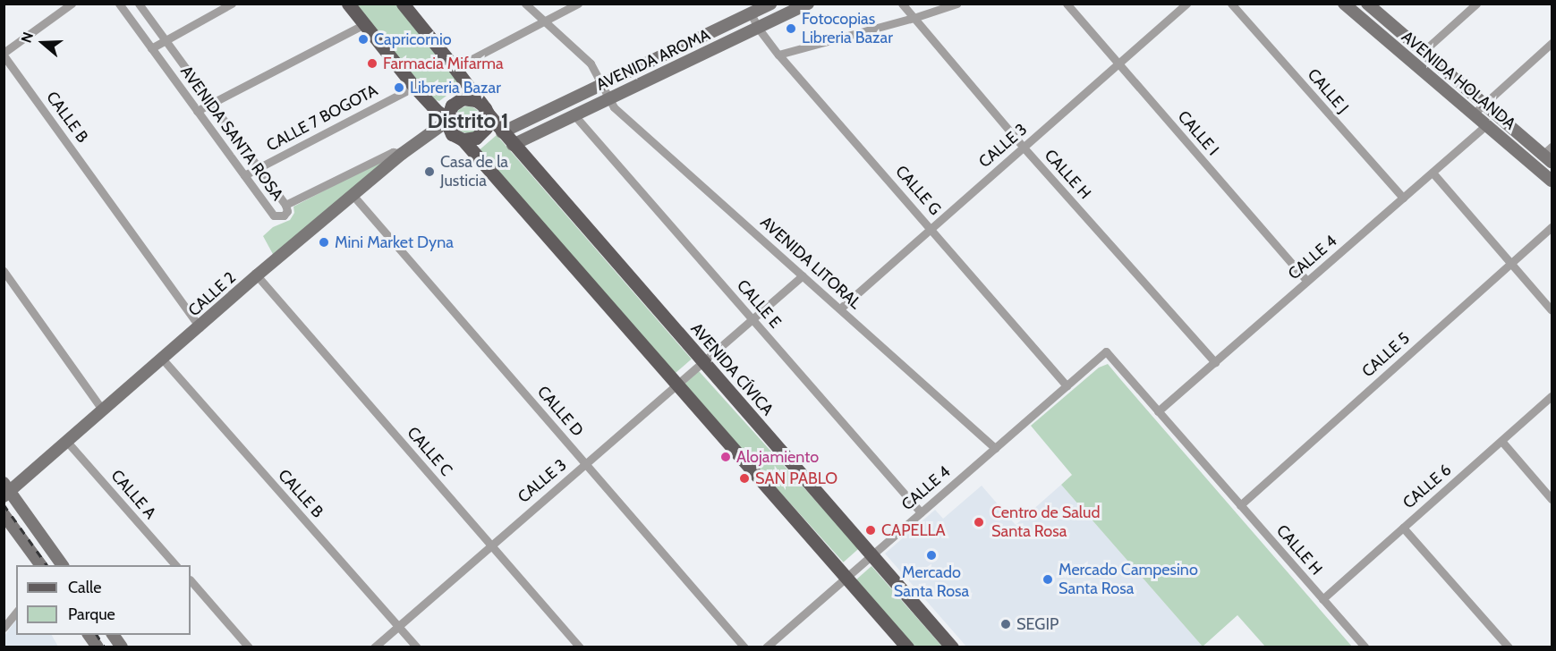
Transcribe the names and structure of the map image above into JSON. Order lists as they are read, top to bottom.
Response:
{
  "streets": {
    "main road": ["AVENIDA CÍVICA"],
    "street": [
      "AVENIDA AROMA",
      "AVENIDA HOLANDA",
      "CALLE J",
      "CALLE B",
      "CALLE 7 BOGOTA",
      "AVENIDA SANTA ROSA",
      "CALLE I",
      "CALLE 3",
      "CALLE H",
      "CALLE G",
      "CALLE 4",
      "AVENIDA LITORAL",
      "CALLE 2",
      "CALLE E",
      "CALLE 5",
      "CALLE D",
      "CALLE C",
      "CALLE 6",
      "CALLE A"
    ]
  },
  "crossings": [
    ["AVENIDA AROMA", "CALLE G"],
    ["AVENIDA AROMA", "AVENIDA LITORAL"],
    ["AVENIDA AROMA", "CALLE E"],
    ["AVENIDA AROMA", "AVENIDA CÍVICA"],
    ["AVENIDA HOLANDA", "CALLE 4"],
    ["CALLE J", "CALLE 4"],
    ["CALLE B", "CALLE 3"],
    ["CALLE B", "CALLE 2"],
    ["CALLE 7 BOGOTA", "AVENIDA SANTA ROSA"],
    ["CALLE I", "CALLE 3"],
    ["CALLE I", "CALLE 4"],
    ["CALLE 3", "CALLE H"],
    ["CALLE 3", "CALLE G"],
    ["CALLE 3", "AVENIDA LITORAL"],
    ["CALLE 3", "CALLE E"],
    ["CALLE 3", "AVENIDA CÍVICA"],
    ["CALLE 3", "CALLE D"],
    ["CALLE 3", "CALLE C"],
    ["CALLE H", "CALLE 4"],
    ["CALLE H", "CALLE 5"],
    ["CALLE H", "CALLE 6"],
    ["CALLE G", "CALLE 4"],
    ["CALLE 4", "AVENIDA LITORAL"],
    ["CALLE 4", "CALLE E"],
    ["CALLE 4", "AVENIDA CÍVICA"],
    ["CALLE 2", "AVENIDA CÍVICA"],
    ["CALLE 2", "CALLE D"],
    ["CALLE 2", "CALLE C"],
    ["CALLE 2", "CALLE A"]
  ],
  "districts": ["Distrito 1"],
  "places": [
    "Fotocopias Libreria Bazar",
    "Capricornio",
    "Farmacia Mifarma",
    "Libreria Bazar",
    "Casa de la Justicia",
    "Mini Market Dyna",
    "Alojamiento",
    "SAN PABLO",
    "Centro de Salud Santa Rosa",
    "CAPELLA",
    "Mercado Santa Rosa",
    "Mercado Campesino Santa Rosa",
    "SEGIP"
  ],
  "legend": ["Calle", "Parque"],
  "north": "left"
}
